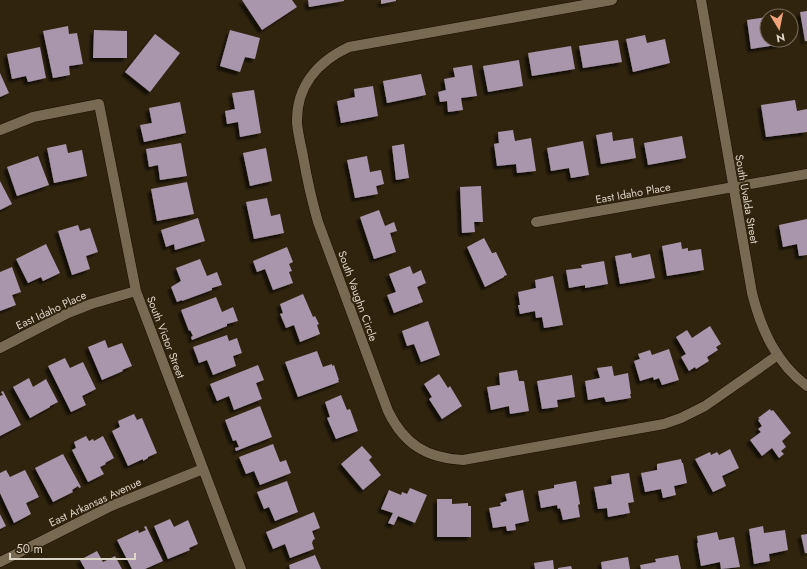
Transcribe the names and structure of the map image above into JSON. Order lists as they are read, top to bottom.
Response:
{
  "streets": {
    "street": [
      "East Idaho Place",
      "South Uvalda Street",
      "South Vaughn Circle",
      "South Victor Street",
      "East Arkansas Avenue"
    ]
  },
  "crossings": [
    ["East Idaho Place", "South Uvalda Street"],
    ["East Idaho Place", "South Victor Street"],
    ["South Uvalda Street", "South Vaughn Circle"],
    ["South Victor Street", "East Arkansas Avenue"]
  ],
  "scale_bar": "50 m",
  "north": "bottom"
}
